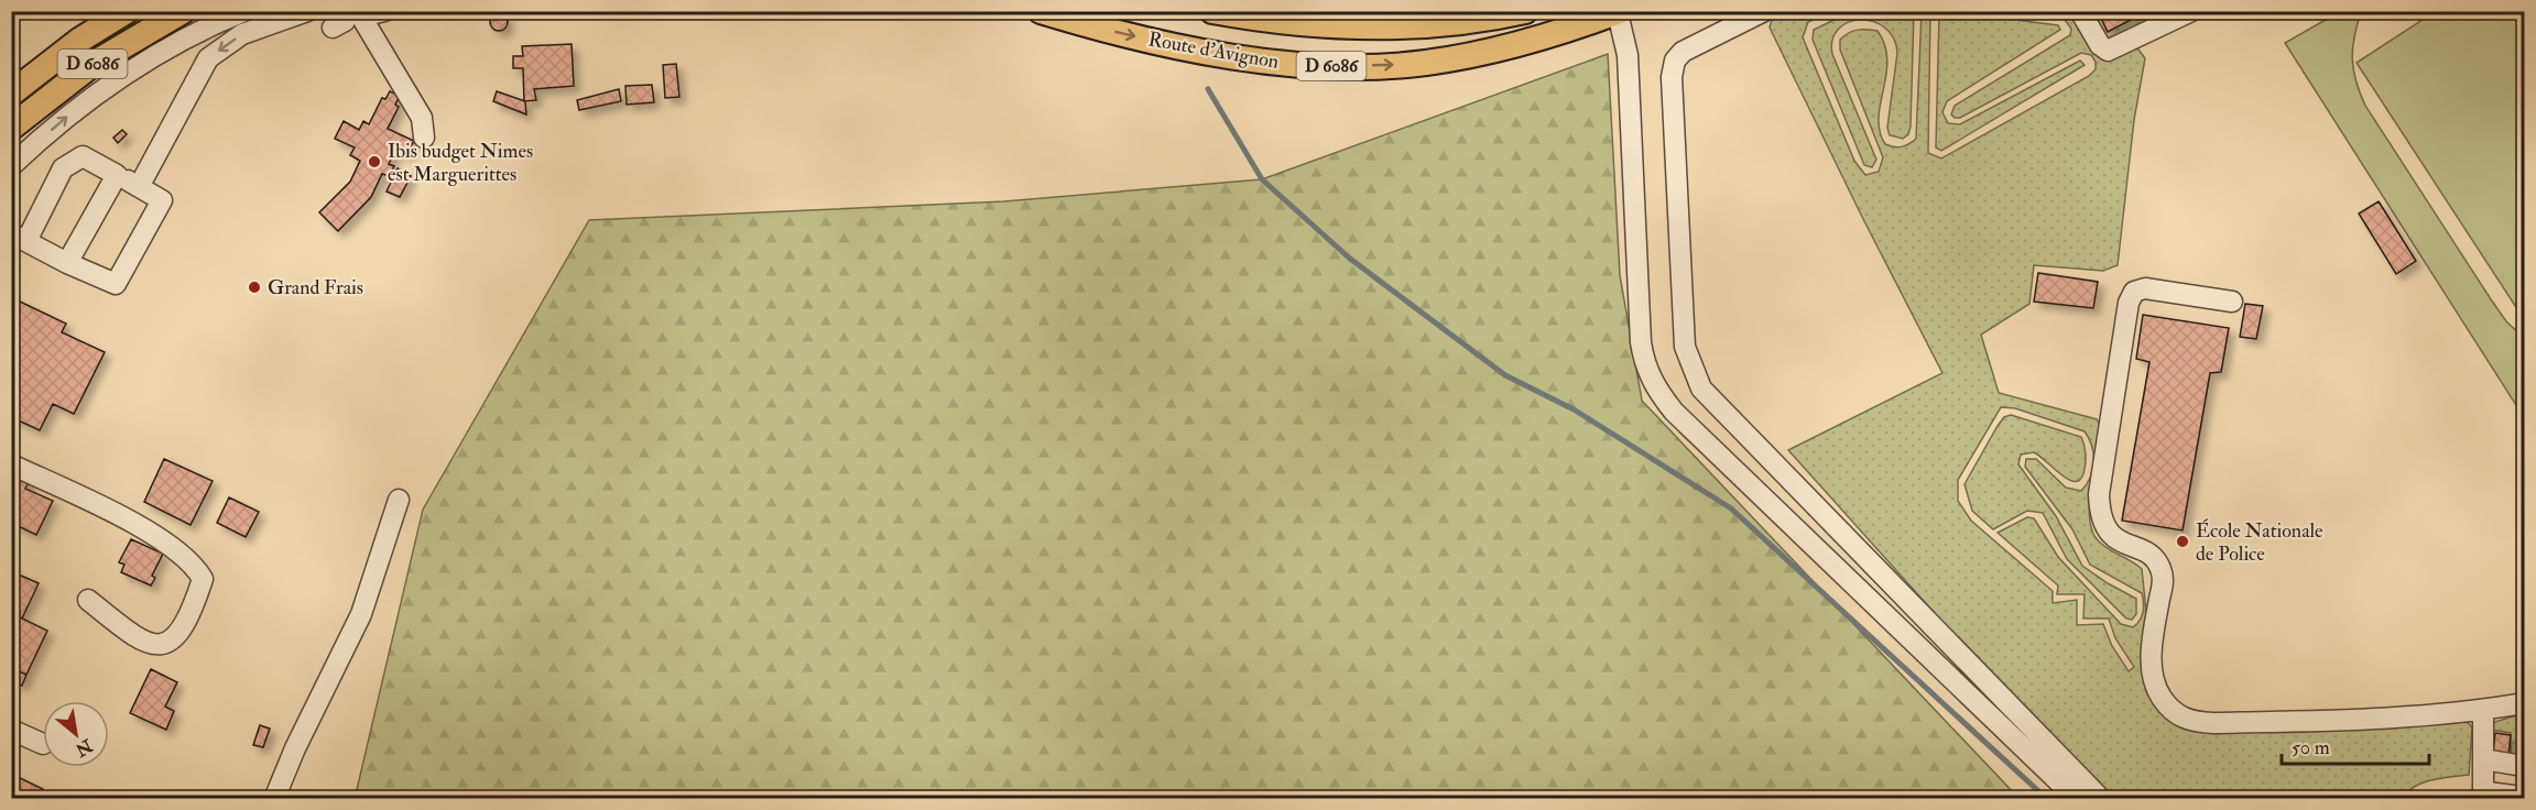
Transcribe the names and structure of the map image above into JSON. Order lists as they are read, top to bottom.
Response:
{
  "streets": {
    "main road": ["Route d'Avignon", "D 6086"]
  },
  "places": ["Ibis budget Nimes est Marguerittes", "Grand Frais", "École Nationale de Police"],
  "scale_bar": "50 m",
  "north": "bottom right"
}
